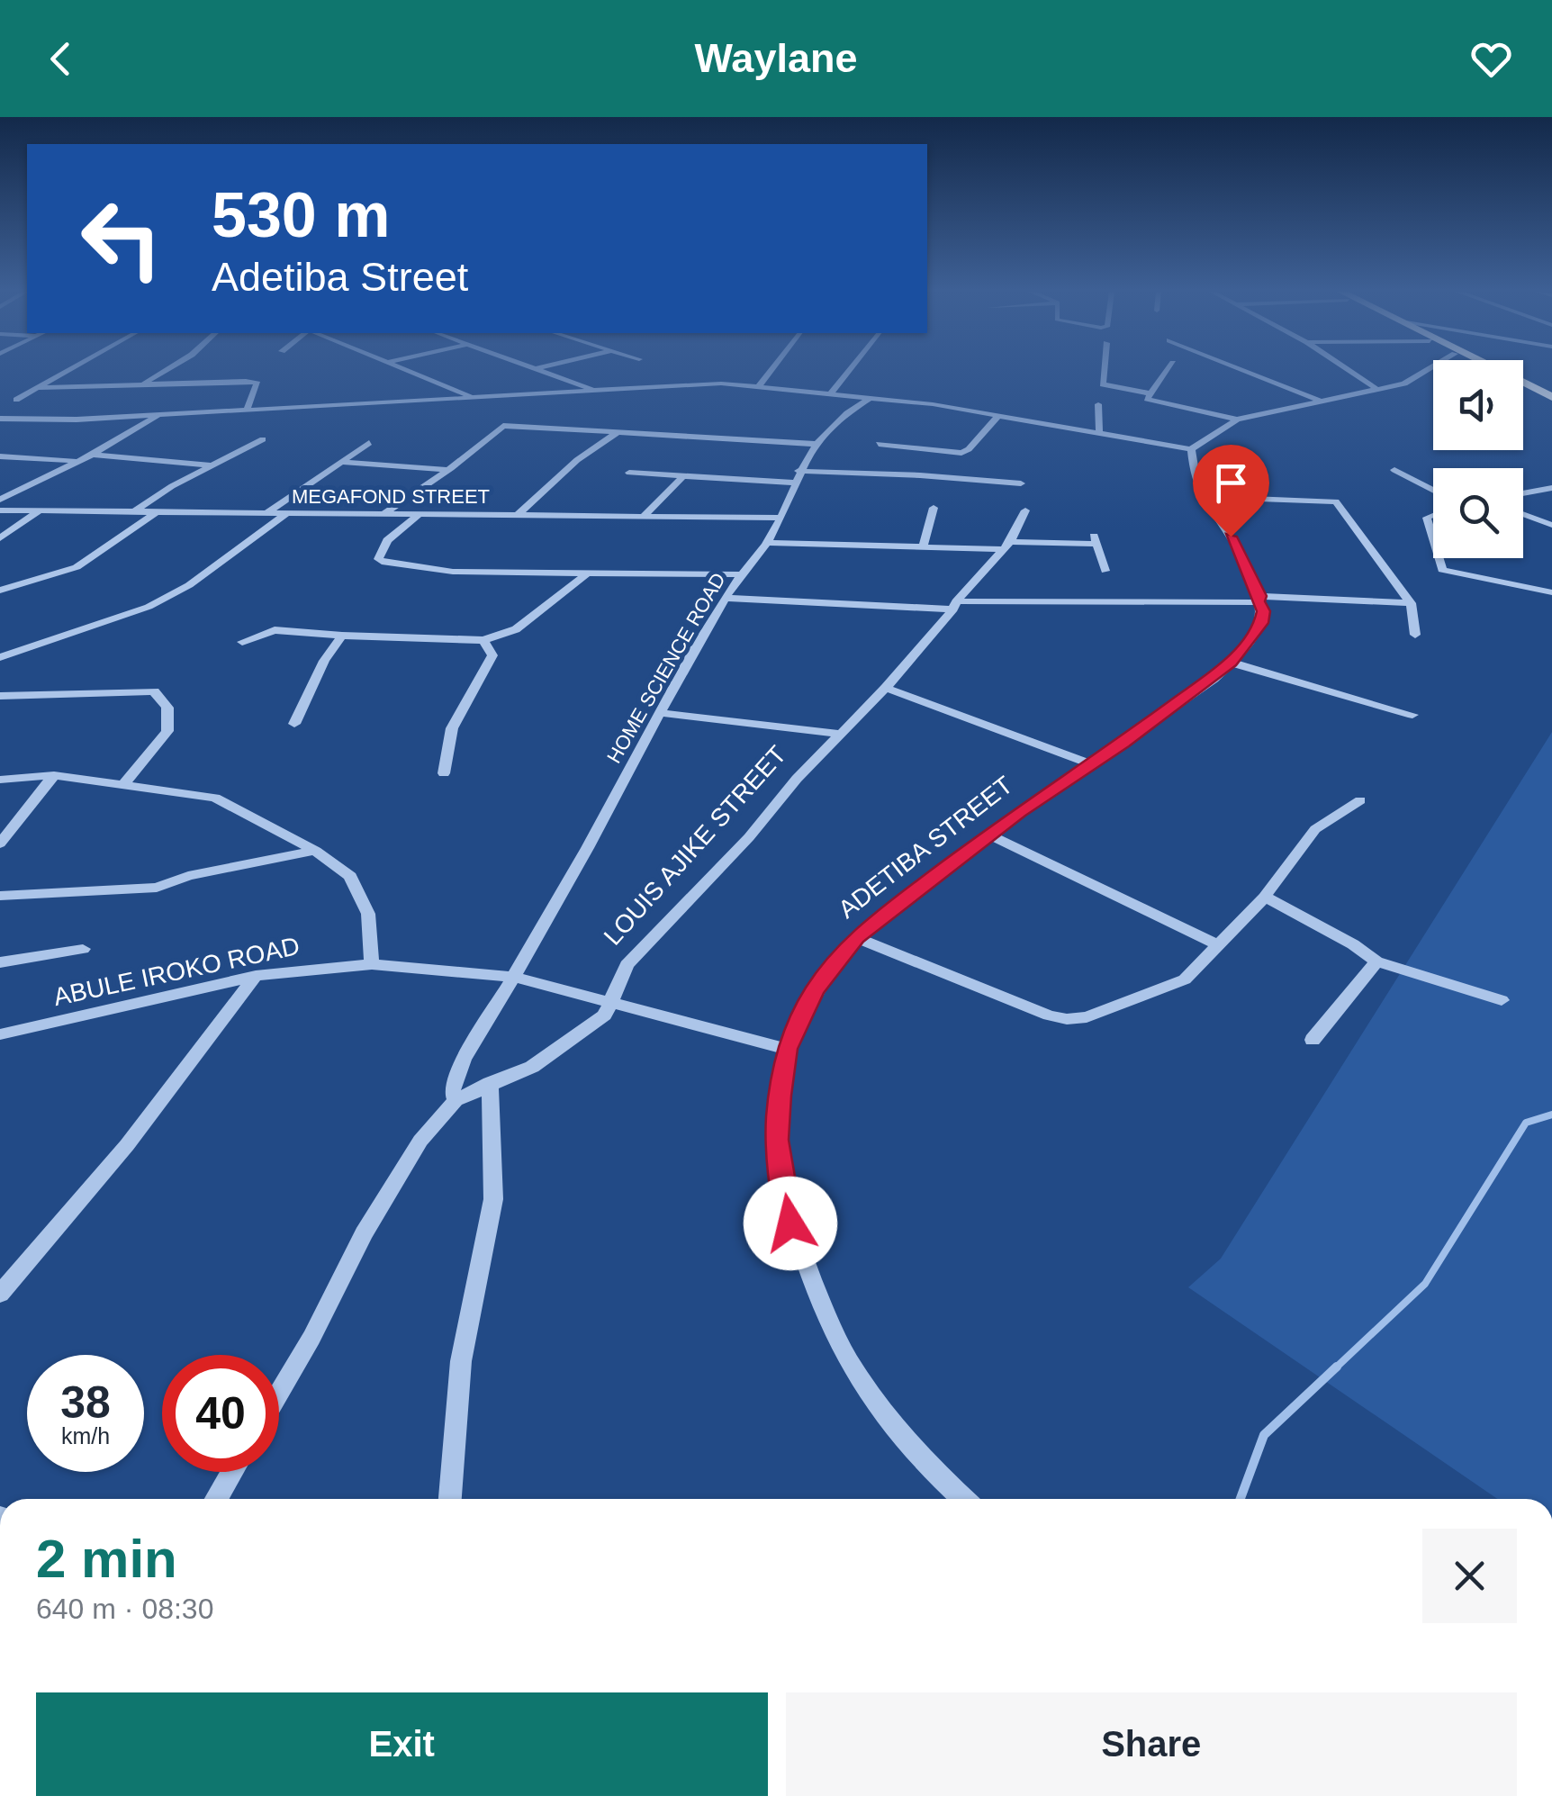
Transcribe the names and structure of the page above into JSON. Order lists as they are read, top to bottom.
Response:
{
  "streets": {
    "street": [
      "MEGAFOND STREET",
      "HOME SCIENCE ROAD",
      "LOUIS AJIKE STREET",
      "ADETIBA STREET",
      "ABULE IROKO ROAD"
    ]
  },
  "crossings": [
    ["MEGAFOND STREET", "HOME SCIENCE ROAD"],
    ["HOME SCIENCE ROAD", "LOUIS AJIKE STREET"],
    ["HOME SCIENCE ROAD", "ABULE IROKO ROAD"],
    ["LOUIS AJIKE STREET", "ABULE IROKO ROAD"],
    ["ADETIBA STREET", "ABULE IROKO ROAD"]
  ],
  "page": {
    "header": "Waylane",
    "turn": ["530 m", "Adetiba Street"],
    "speed": "38 km/h",
    "limit": "40",
    "heading": ["2 min", "640 m · 08:30"],
    "buttons": ["Exit", "Share"]
  }
}
